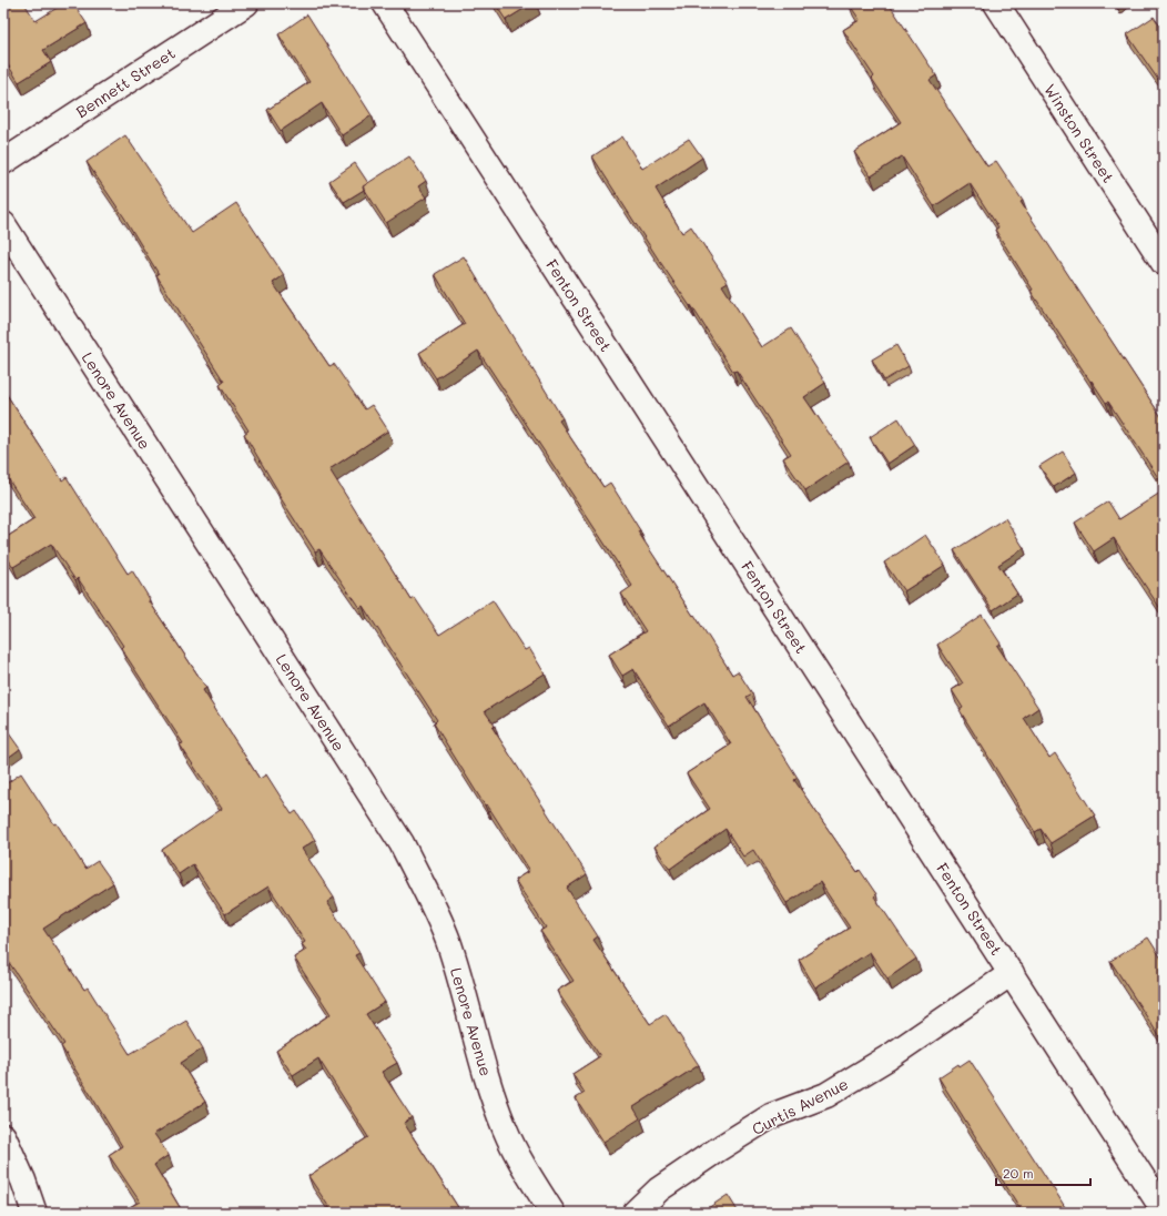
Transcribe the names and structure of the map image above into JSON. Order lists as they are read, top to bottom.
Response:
{
  "streets": {
    "street": [
      "Bennett Street",
      "Winston Street",
      "Fenton Street",
      "Lenore Avenue",
      "Curtis Avenue"
    ]
  },
  "crossings": [
    ["Fenton Street", "Curtis Avenue"]
  ],
  "scale_bar": "20 m"
}
